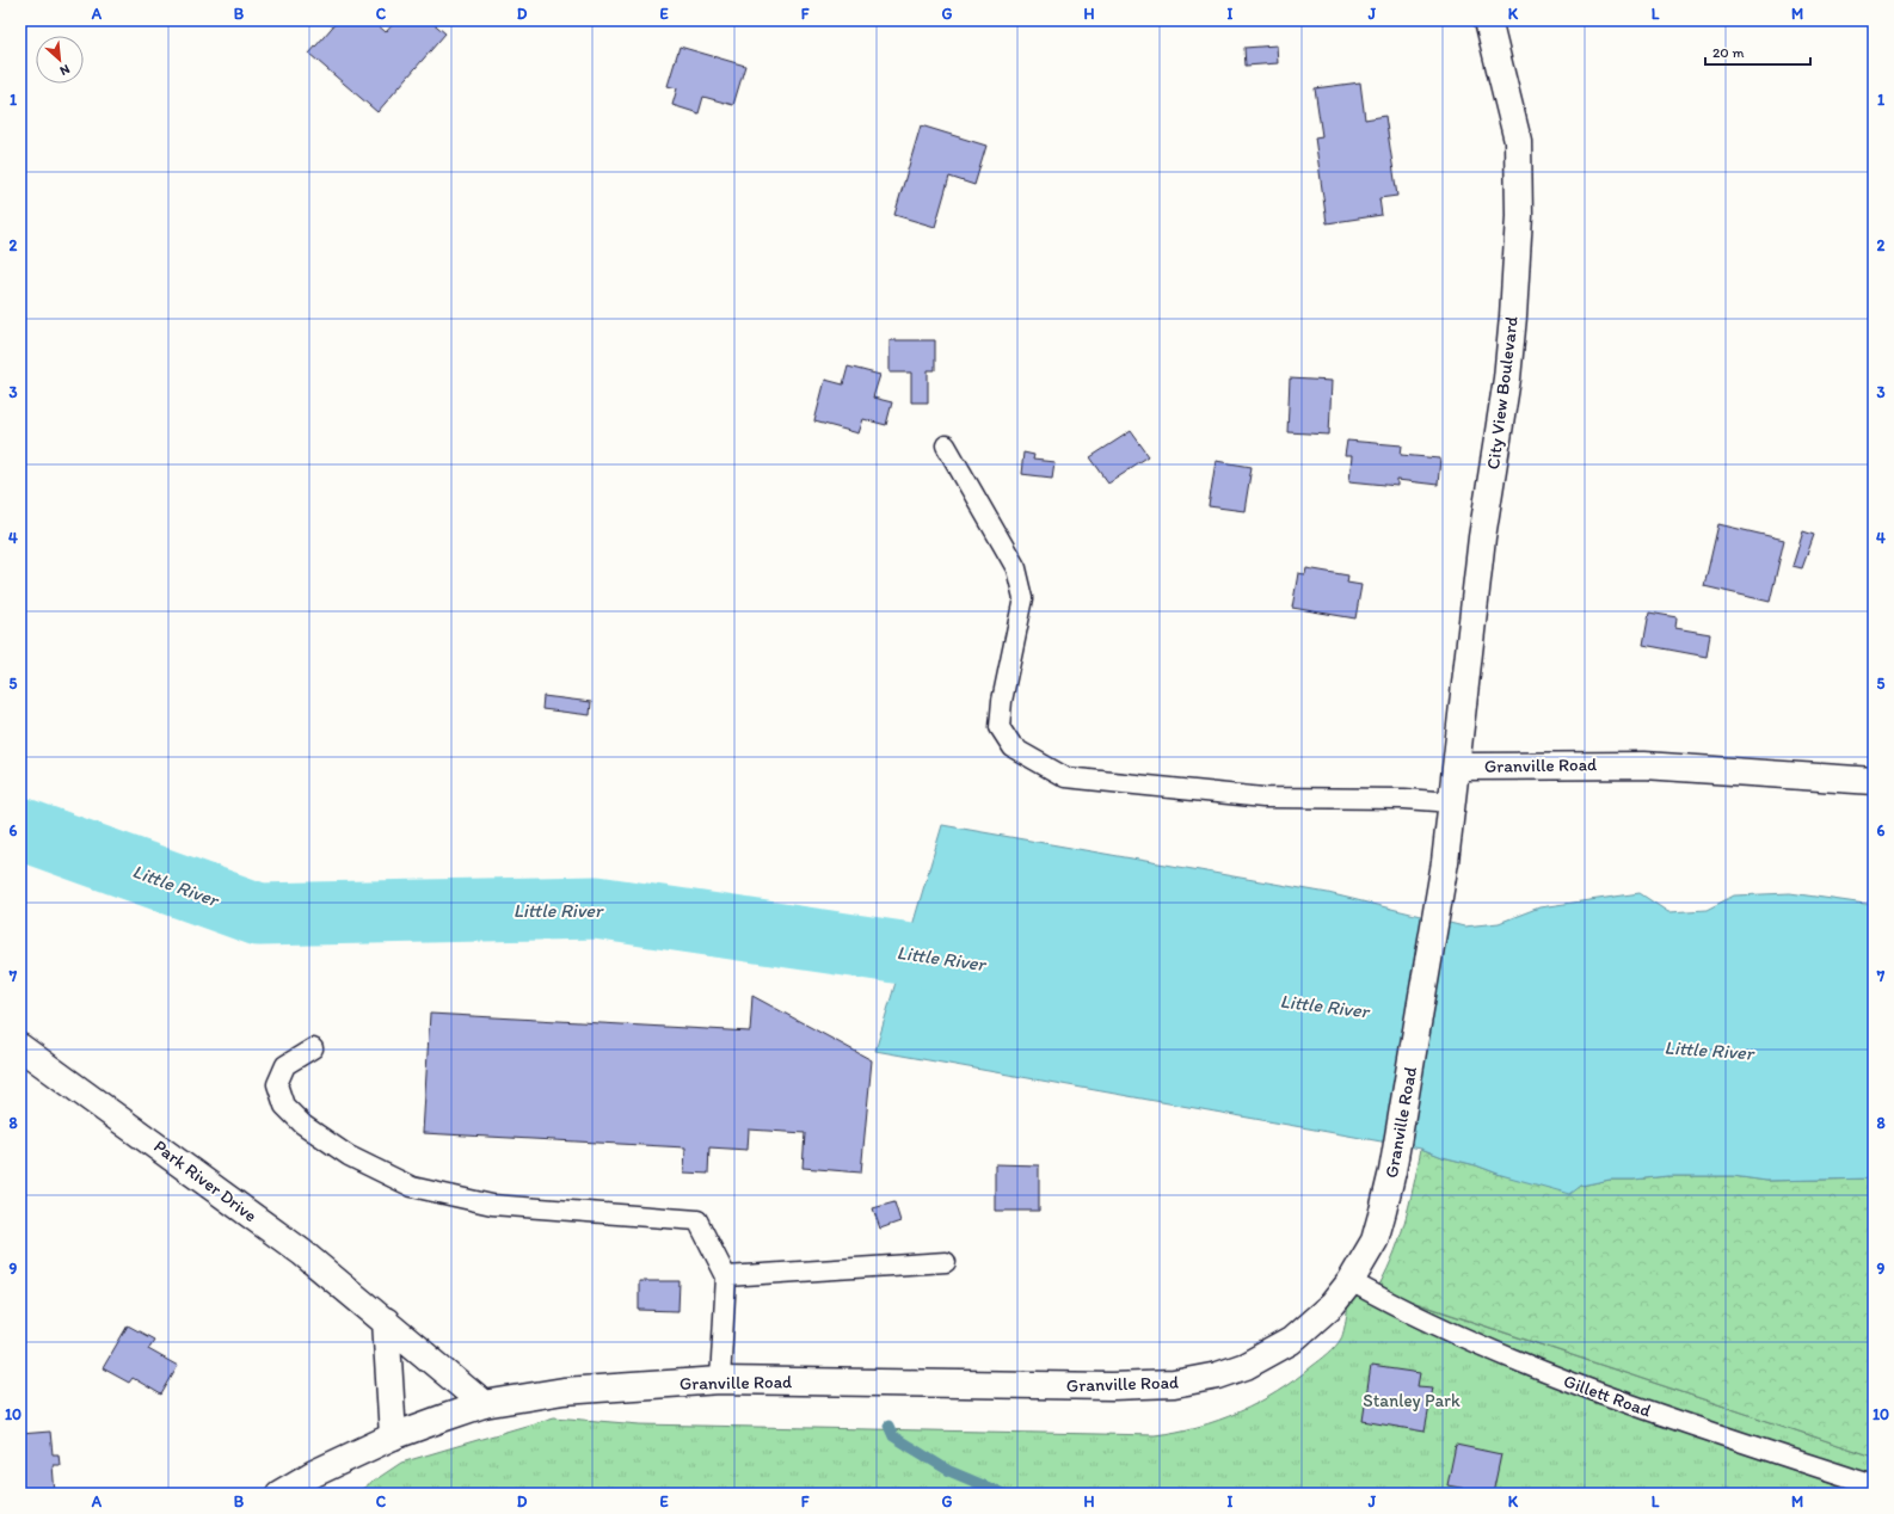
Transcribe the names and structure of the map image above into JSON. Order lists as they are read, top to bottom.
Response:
{
  "streets": {
    "street": ["City View Boulevard", "Granville Road", "Park River Drive"],
    "lane": ["Gillett Road"]
  },
  "crossings": [
    ["City View Boulevard", "Granville Road"],
    ["Granville Road", "Park River Drive"],
    ["Granville Road", "Gillett Road"]
  ],
  "water": ["Little River"],
  "parks": ["Stanley Park"],
  "scale_bar": "20 m",
  "north": "bottom right",
  "grid": {
    "columns": [
      "A",
      "B",
      "C",
      "D",
      "E",
      "F",
      "G",
      "H",
      "I",
      "J",
      "K",
      "L",
      "M"
    ],
    "rows": [
      "1",
      "2",
      "3",
      "4",
      "5",
      "6",
      "7",
      "8",
      "9",
      "10"
    ]
  }
}
